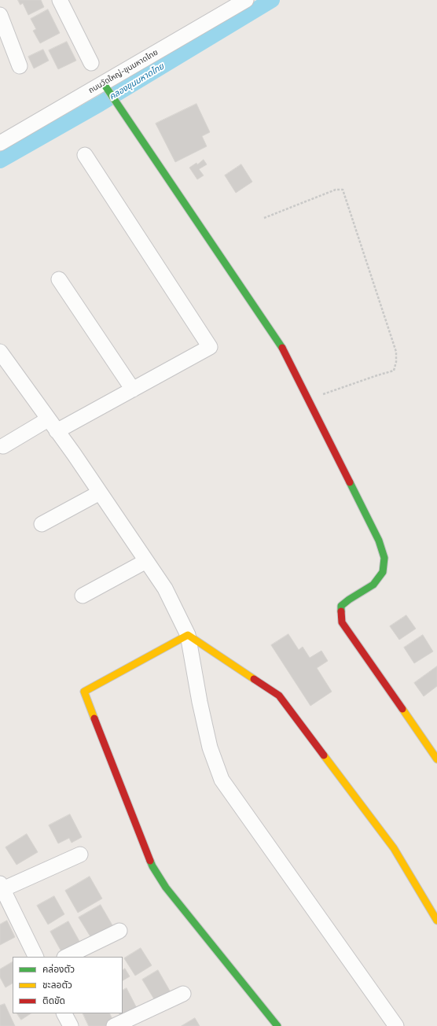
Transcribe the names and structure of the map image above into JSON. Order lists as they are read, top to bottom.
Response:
{
  "streets": {
    "street": ["ถนนวัดใหญ่-ขุนมหาดไทย"]
  },
  "water": ["คลองขุนมหาดไทย"],
  "legend": ["คล่องตัว", "ชะลอตัว", "ติดขัด"]
}
